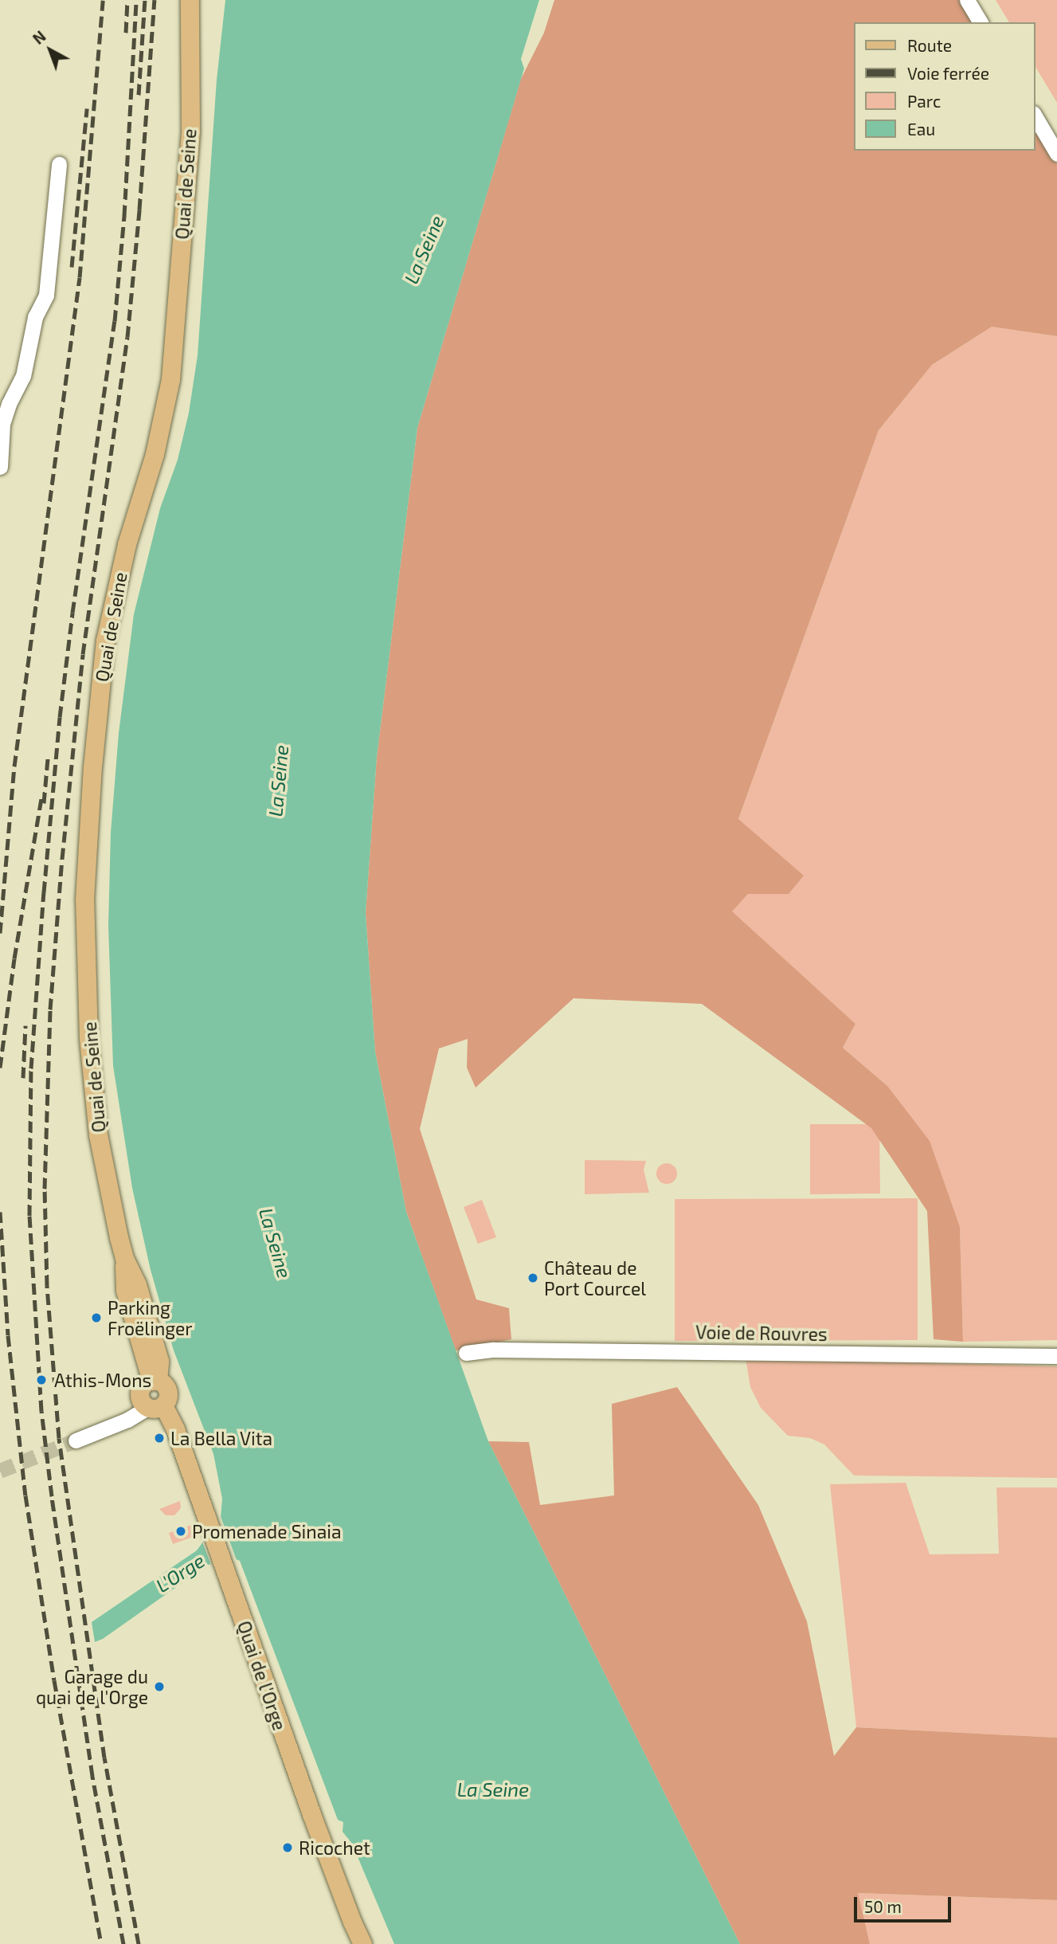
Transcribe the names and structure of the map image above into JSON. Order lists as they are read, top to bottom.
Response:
{
  "streets": {
    "main road": ["Quai de Seine", "Quai de l'Orge"],
    "street": ["Voie de Rouvres"]
  },
  "crossings": [
    ["Quai de Seine", "Quai de l'Orge"]
  ],
  "water": ["La Seine", "L'Orge"],
  "places": [
    "Château de Port Courcel",
    "Parking Froëlinger",
    "Athis-Mons",
    "La Bella Vita",
    "Promenade Sinaia",
    "Garage du quai de l'Orge",
    "Ricochet"
  ],
  "legend": [
    "Route",
    "Voie ferrée",
    "Parc",
    "Eau"
  ],
  "scale_bar": "50 m",
  "north": "top left"
}
